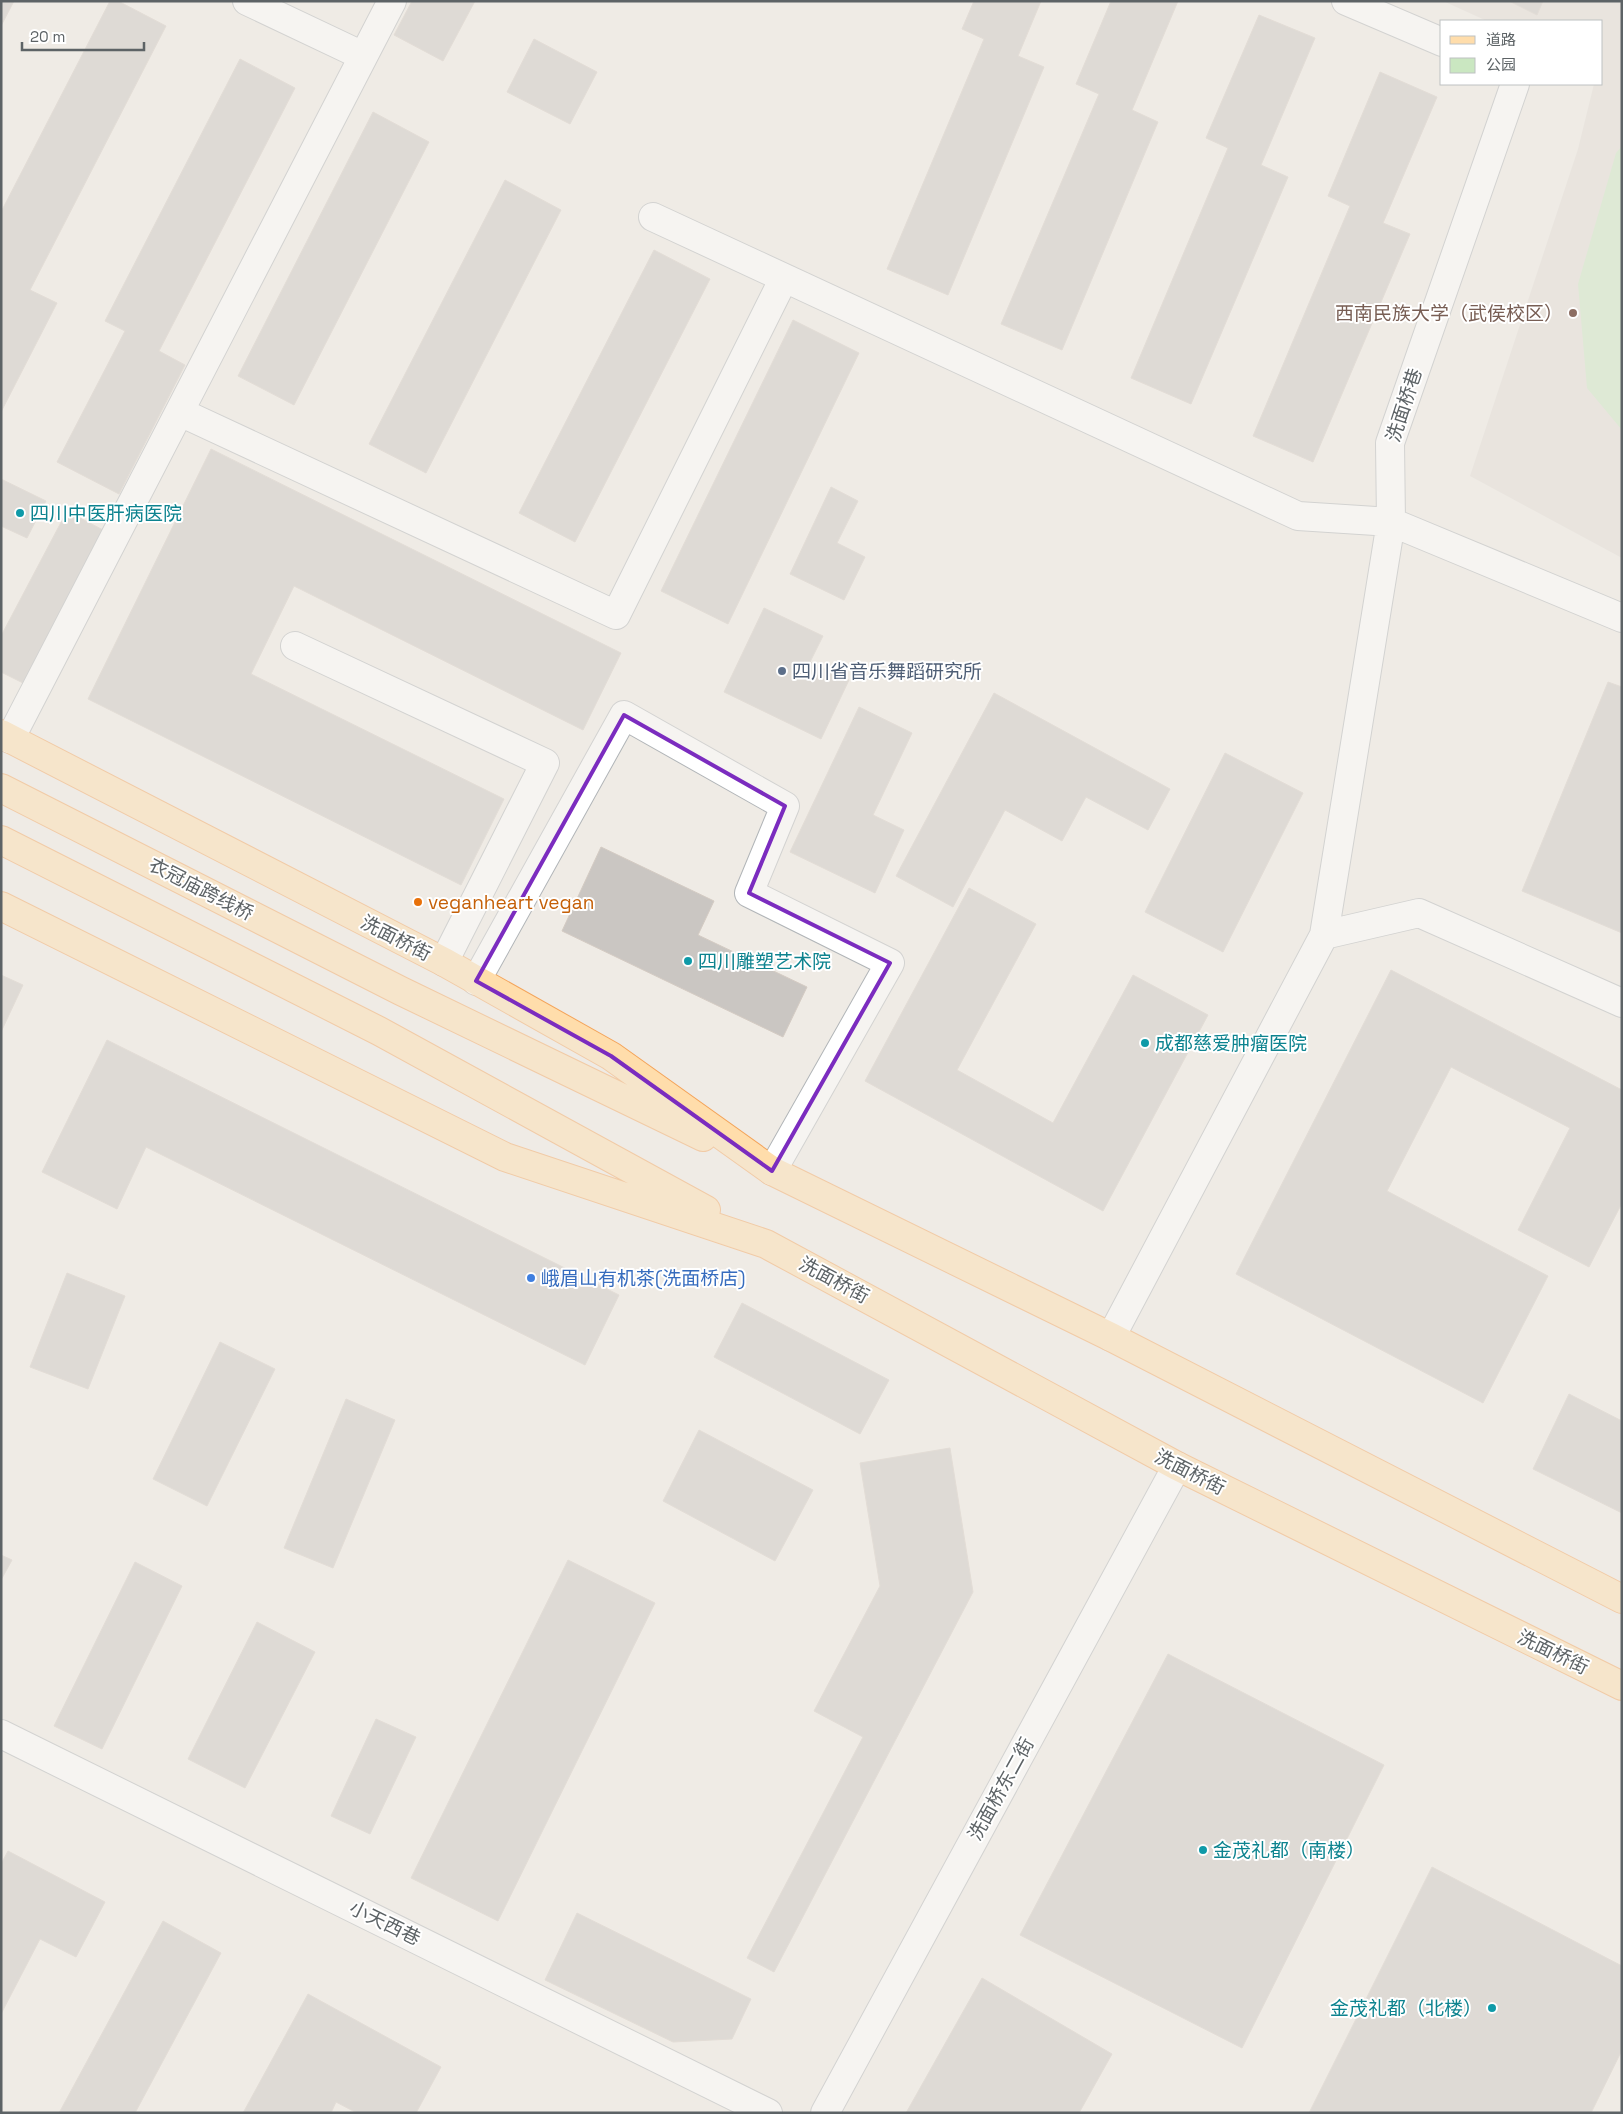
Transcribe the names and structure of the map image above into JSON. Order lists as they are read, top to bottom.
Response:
{
  "streets": {
    "main road": ["衣冠庙跨线桥", "洗面桥街"],
    "street": ["洗面桥巷", "洗面桥东二街", "小天西巷"]
  },
  "crossings": [
    ["洗面桥巷", "洗面桥街"],
    ["衣冠庙跨线桥", "洗面桥街"],
    ["洗面桥街", "洗面桥东二街"]
  ],
  "places": [
    "西南民族大学（武侯校区）",
    "四川中医肝病医院",
    "四川省音乐舞蹈研究所",
    "veganheart vegan",
    "四川雕塑艺术院",
    "成都慈爱肿瘤医院",
    "峨眉山有机茶(洗面桥店)",
    "金茂礼都（南楼）",
    "金茂礼都（北楼）"
  ],
  "legend": ["道路", "公园"],
  "scale_bar": "20 m"
}
